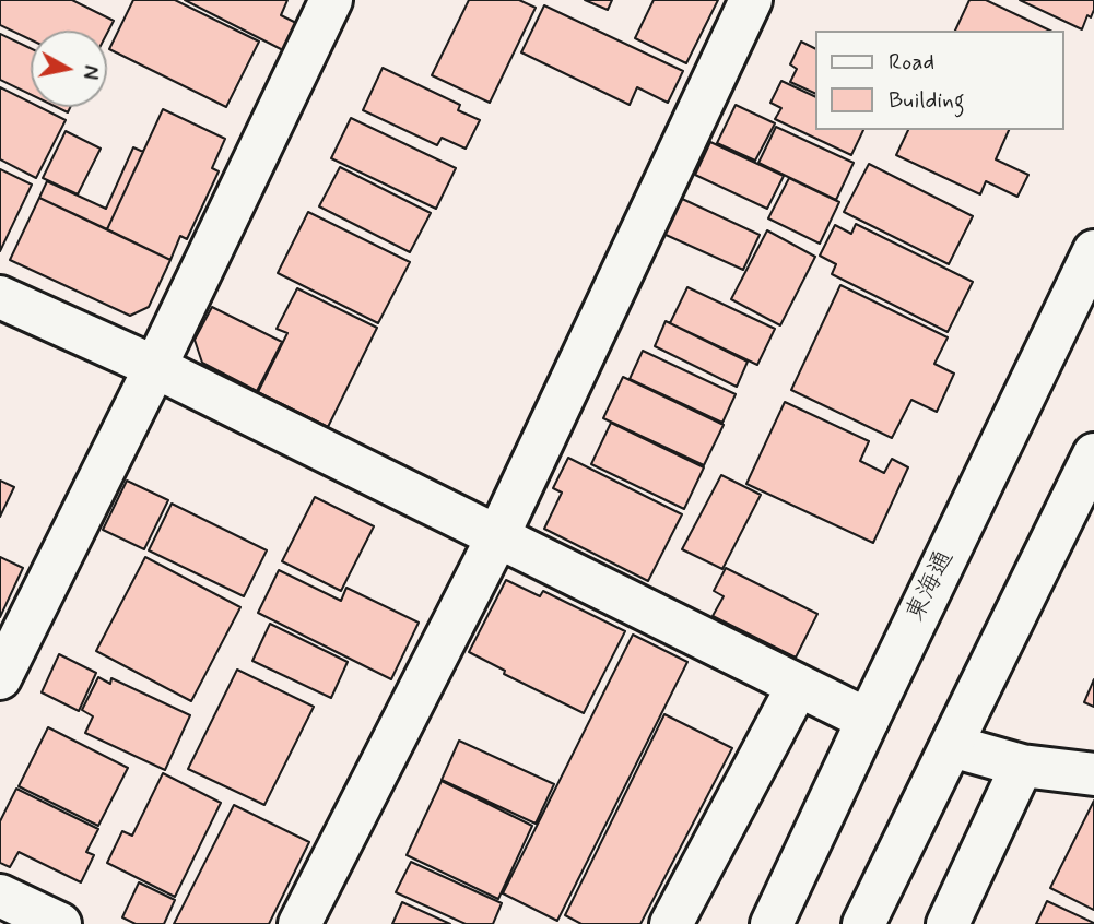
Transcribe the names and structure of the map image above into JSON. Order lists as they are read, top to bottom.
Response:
{
  "streets": {
    "street": ["東海通"]
  },
  "legend": ["Road", "Building"],
  "north": "right"
}
